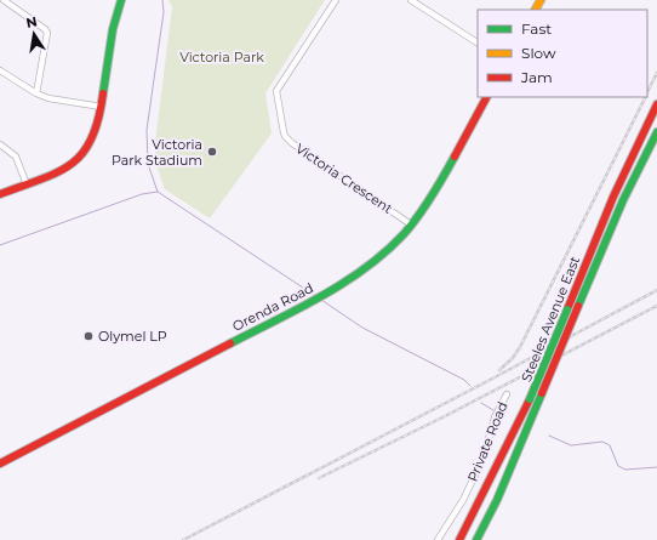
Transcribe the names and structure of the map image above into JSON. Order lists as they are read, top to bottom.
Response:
{
  "streets": {
    "main road": ["Orenda Road", "Steeles Avenue East"],
    "street": ["Victoria Crescent", "Private Road"]
  },
  "crossings": [
    ["Victoria Crescent", "Orenda Road"]
  ],
  "parks": ["Victoria Park"],
  "places": ["Victoria Park Stadium", "Olymel LP"],
  "legend": ["Fast", "Slow", "Jam"],
  "north": "top"
}
